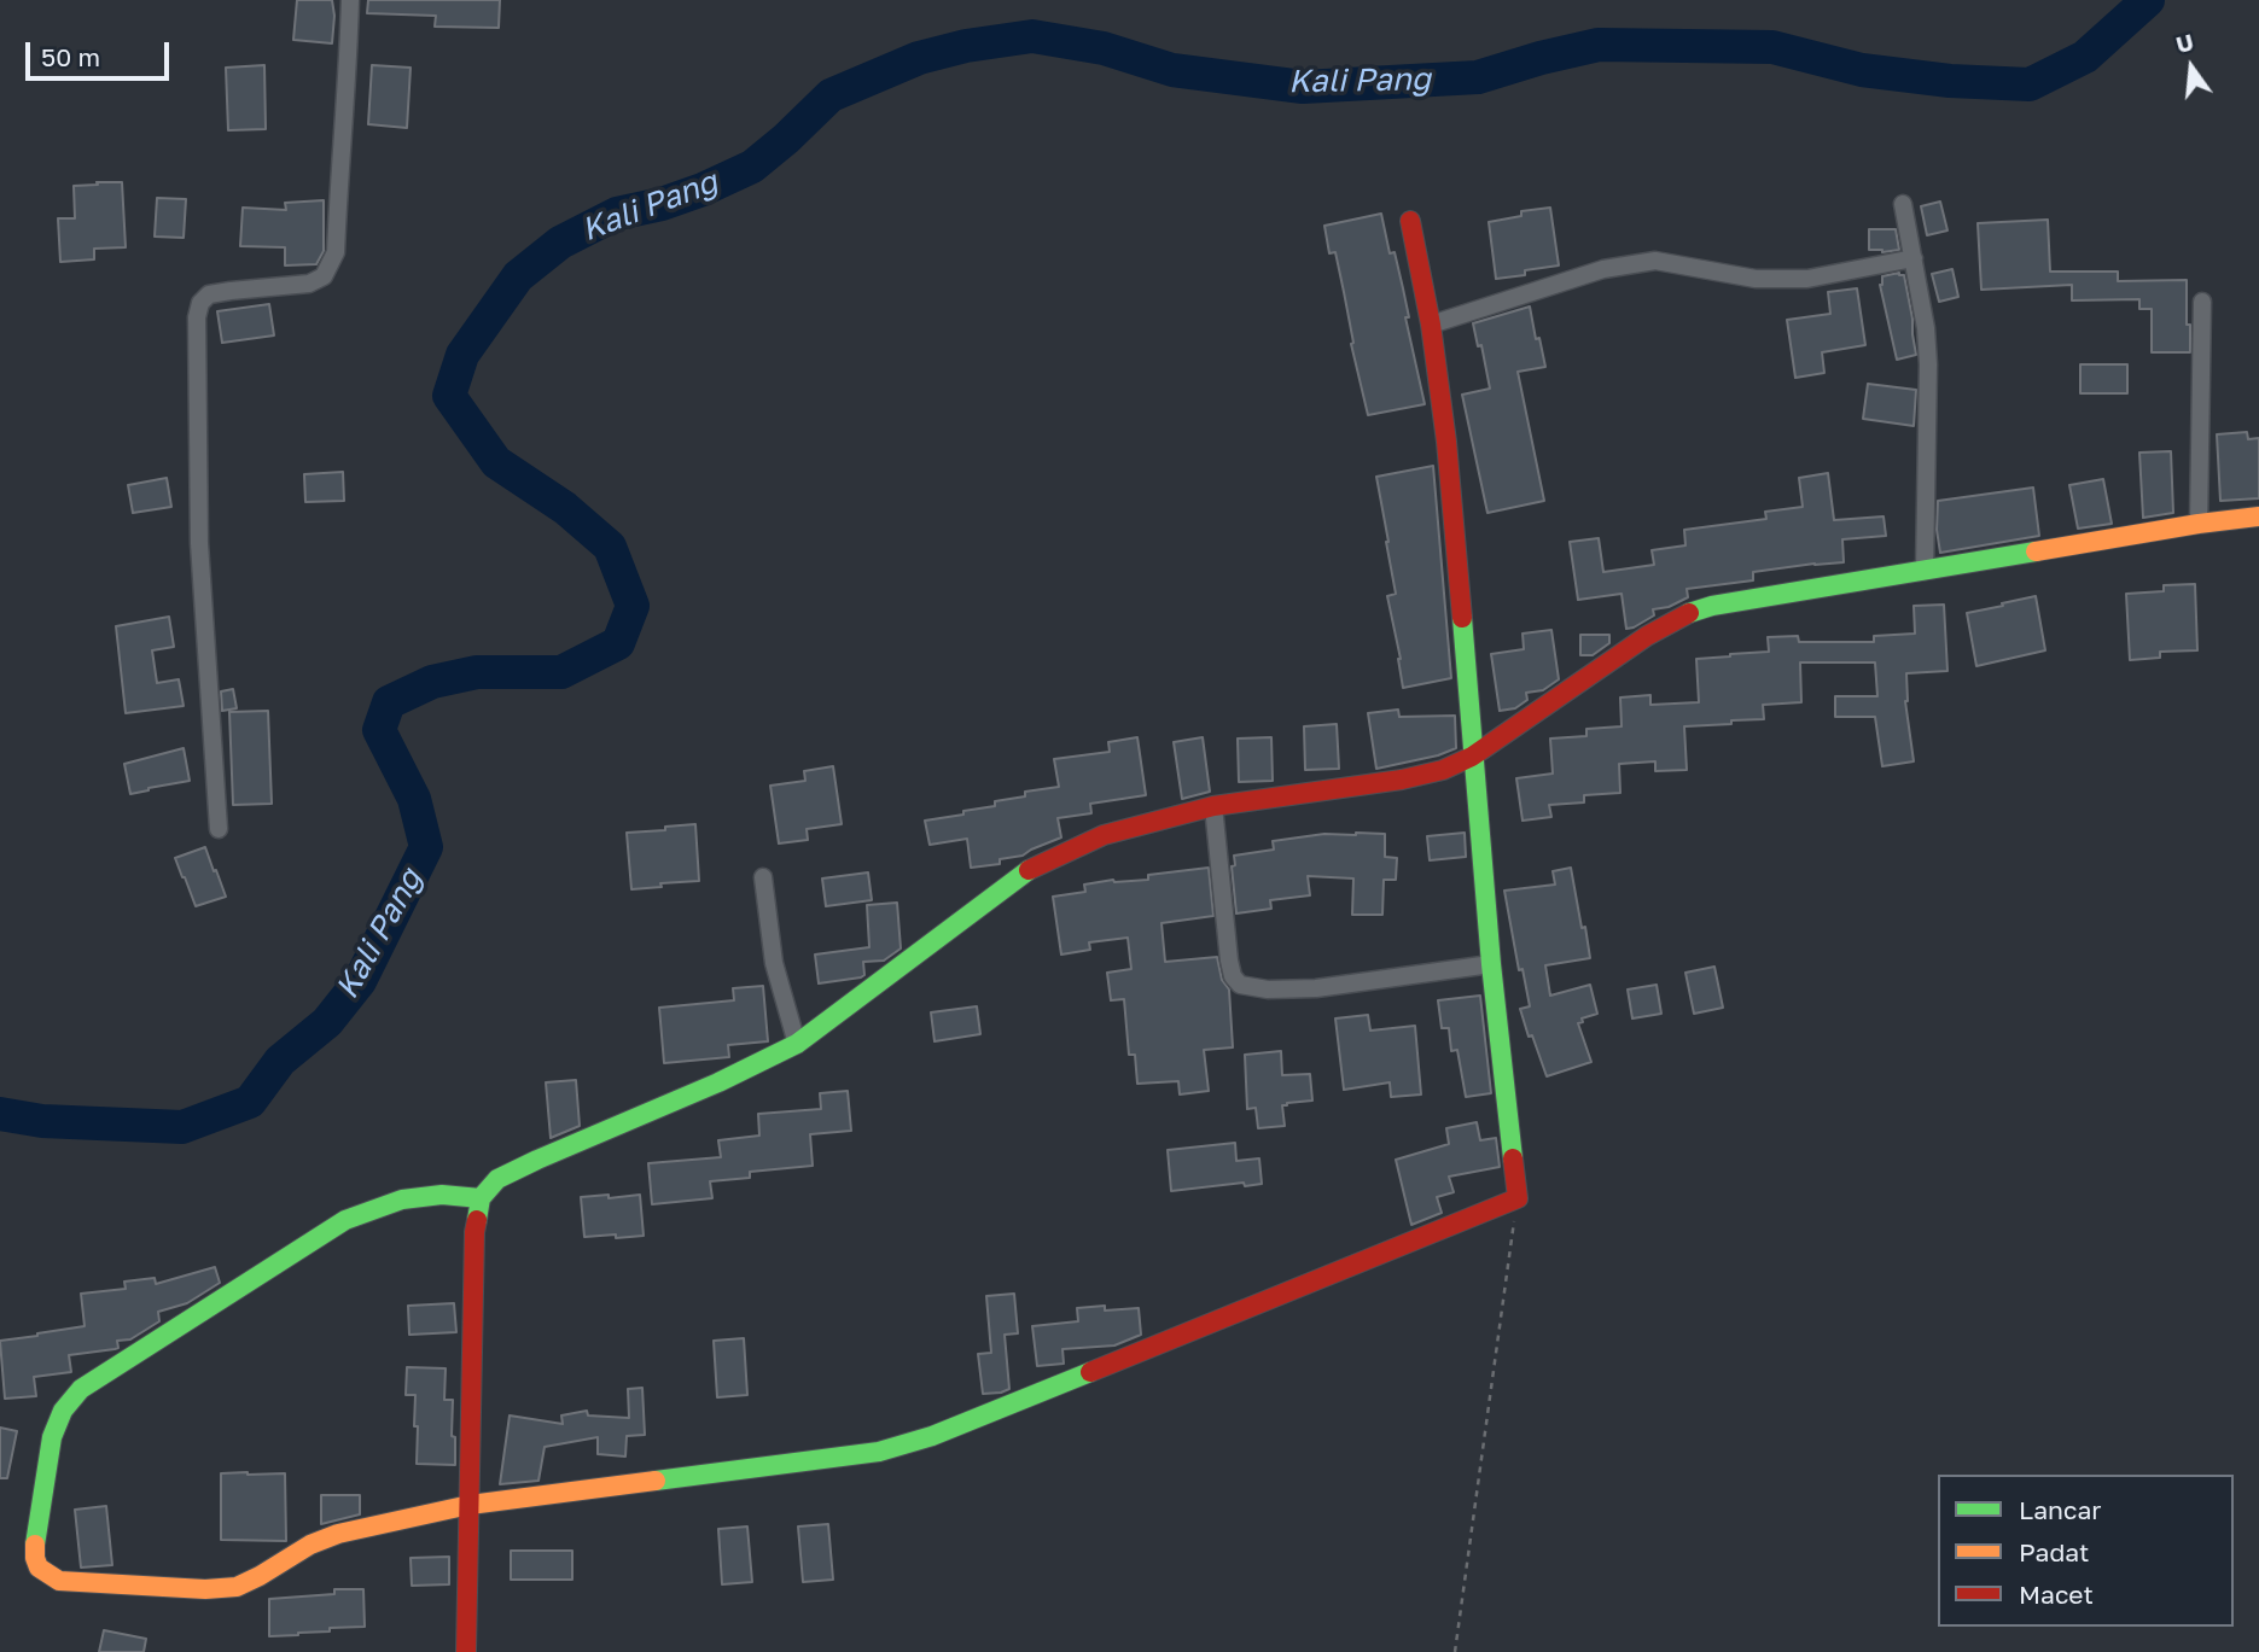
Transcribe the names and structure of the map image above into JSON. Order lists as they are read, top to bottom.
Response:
{
  "water": ["Kali Pang"],
  "legend": ["Lancar", "Padat", "Macet"],
  "scale_bar": "50 m",
  "north": "top"
}
